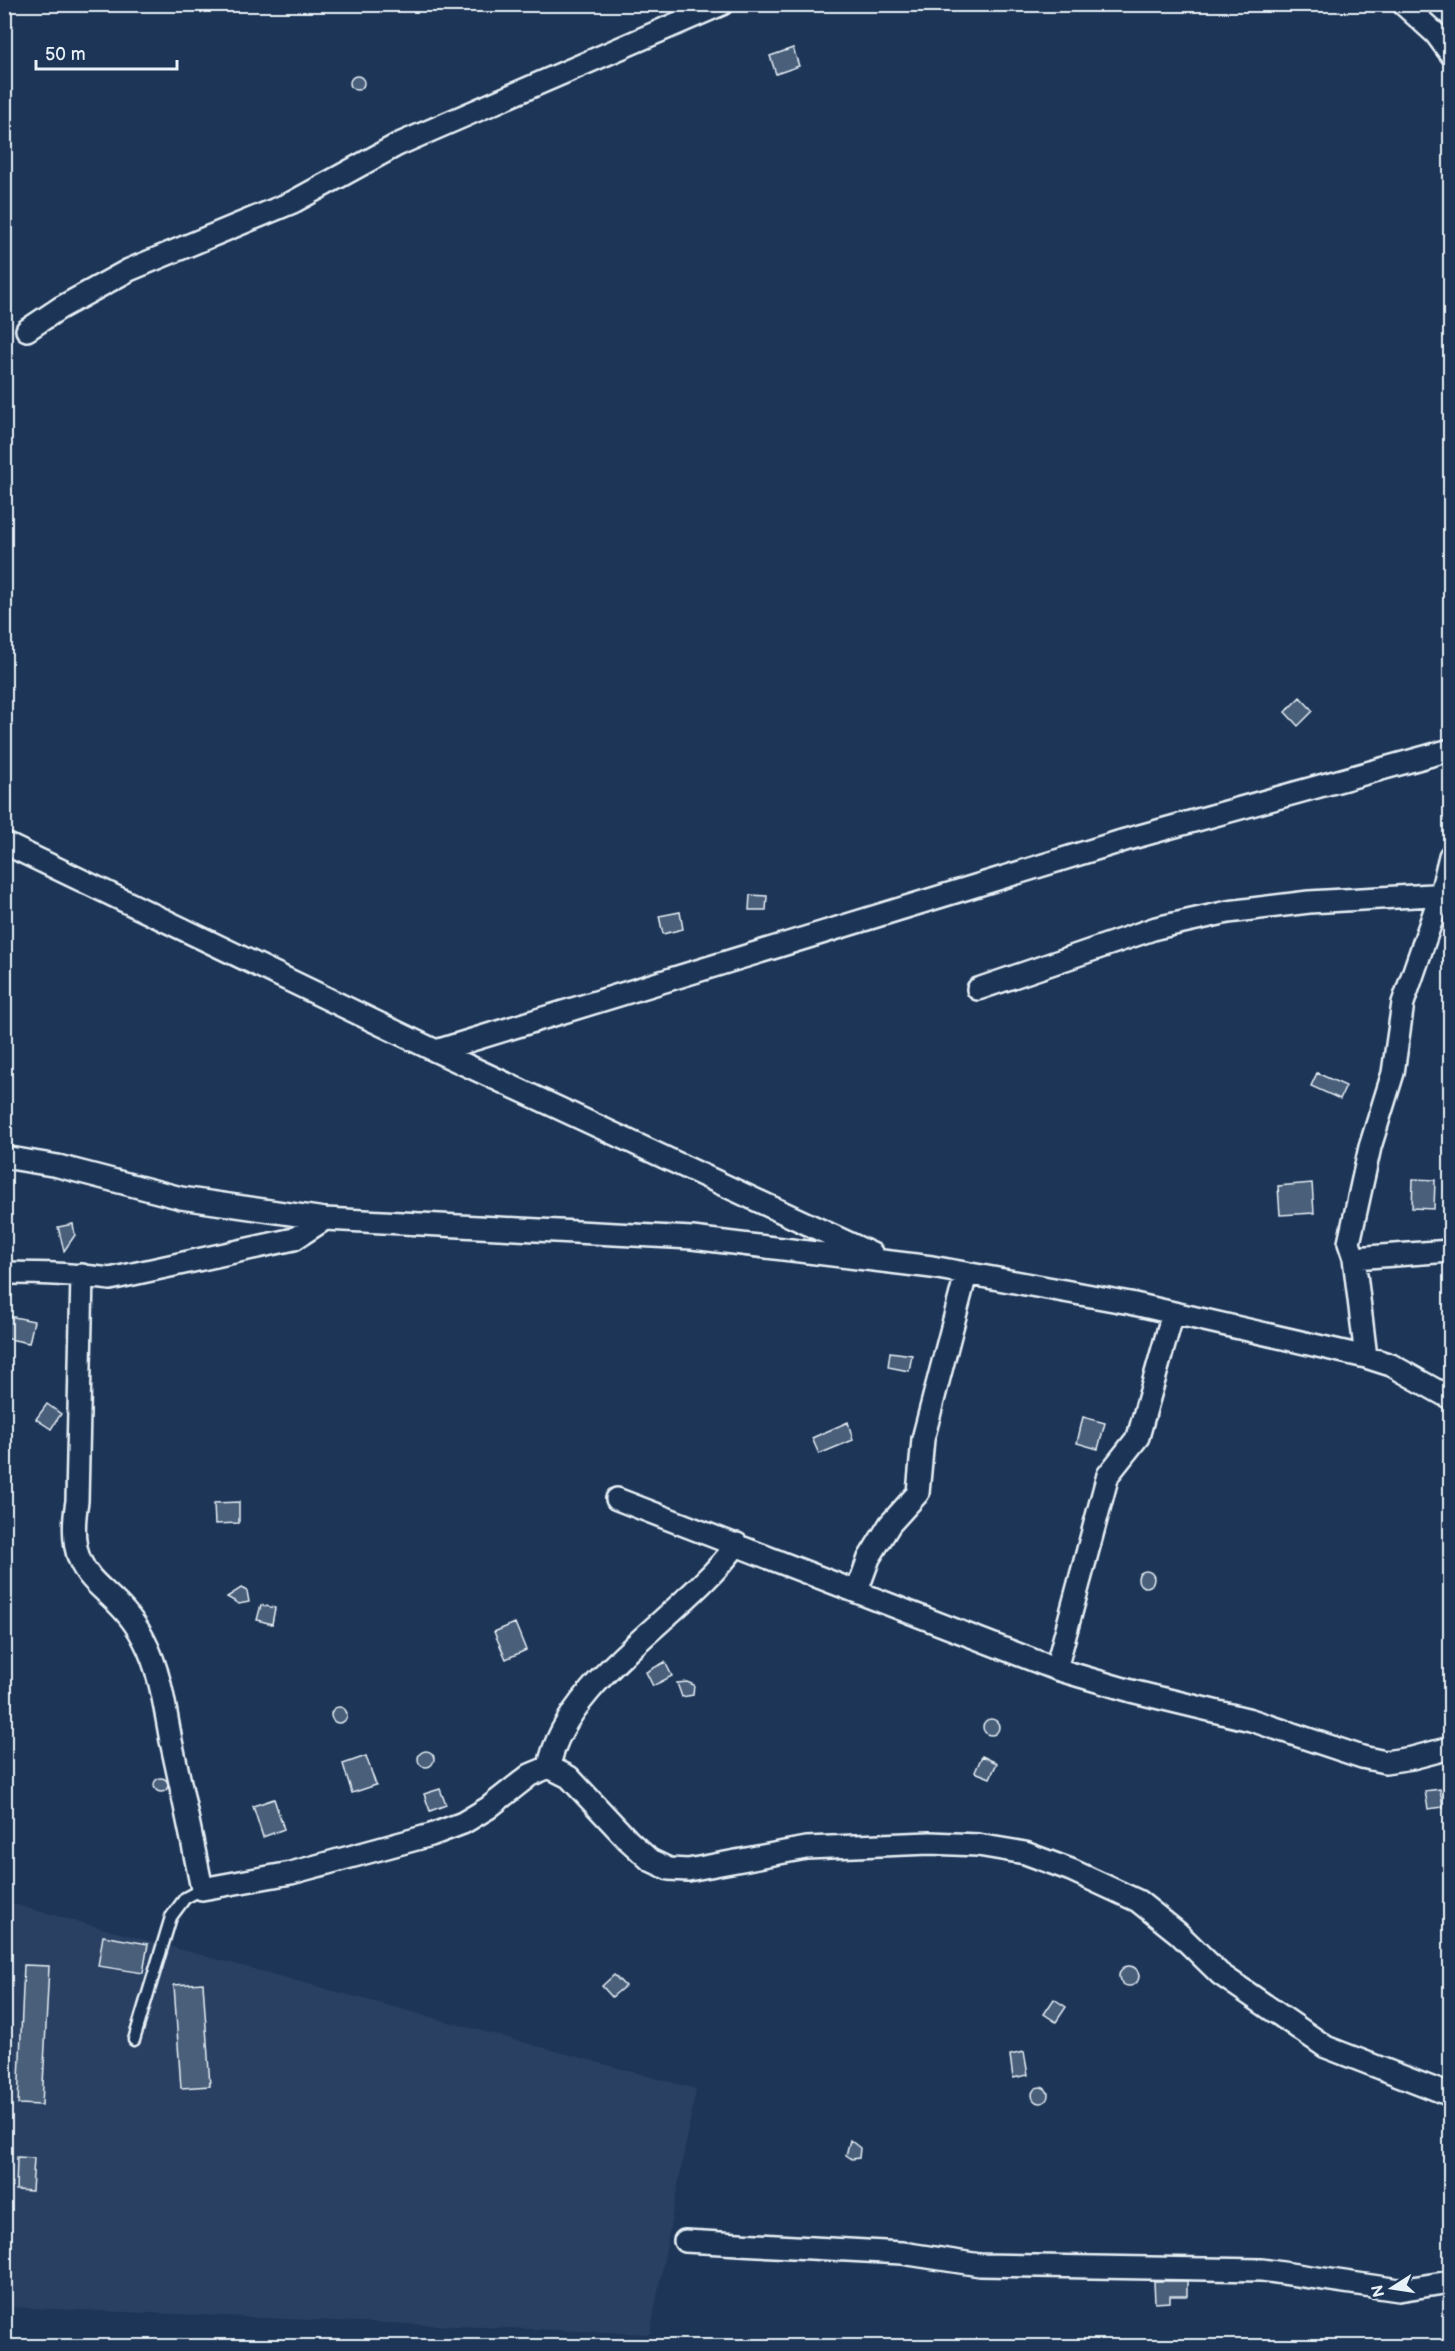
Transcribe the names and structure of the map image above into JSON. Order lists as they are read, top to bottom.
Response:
{
  "scale_bar": "50 m",
  "north": "left"
}
